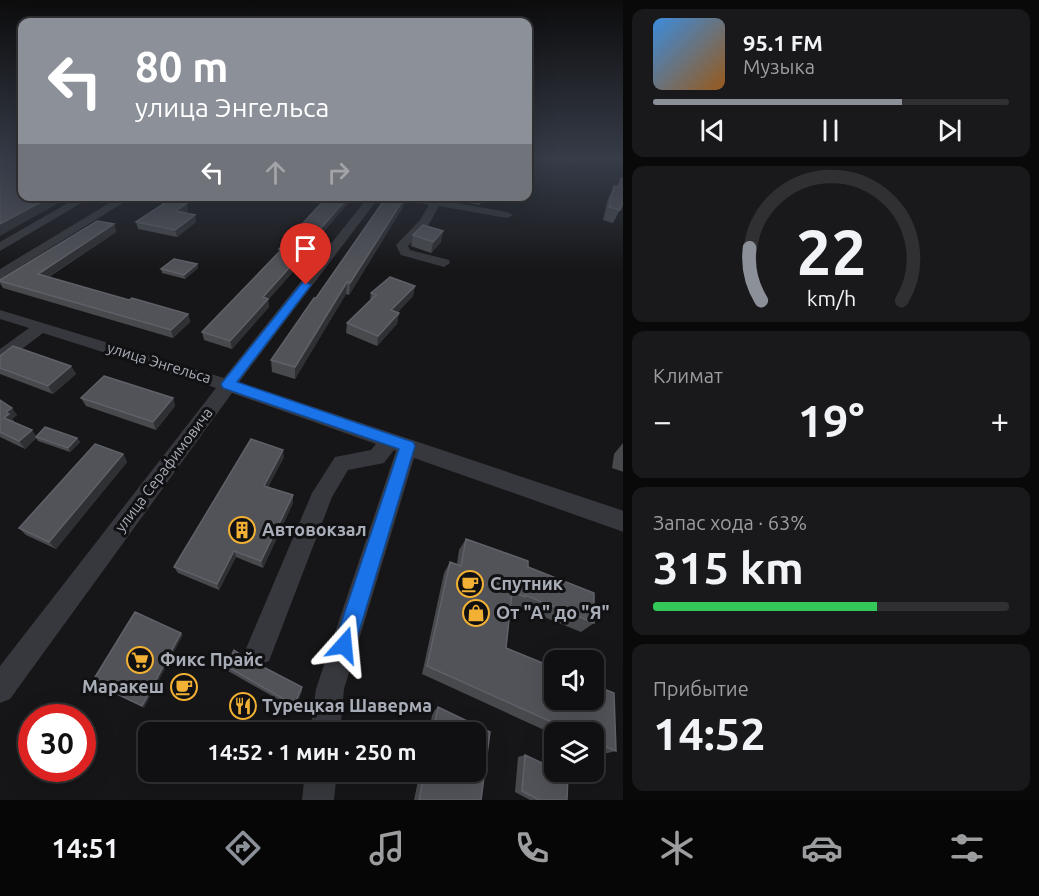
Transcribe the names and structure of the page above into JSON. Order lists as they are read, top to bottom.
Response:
{
  "streets": {
    "street": ["улица Энгельса", "улица Серафимовича"]
  },
  "crossings": [
    ["улица Энгельса", "улица Серафимовича"]
  ],
  "places": {
    "building": ["Автовокзал"],
    "cafe": ["Спутник", "Маракеш"],
    "shop": ["От \"А\" до \"Я\""],
    "supermarket": ["Фикс Прайс"],
    "restaurant": ["Турецкая Шаверма"]
  },
  "page": {
    "turn": ["80 m", "улица Энгельса"],
    "song": ["95.1 FM", "Музыка"],
    "tile": [
      "Климат",
      ["Запас хода · 63%", "315 km"],
      ["Прибытие", "14:52"]
    ],
    "heat": ["−", "19°", "+"],
    "limit": "30",
    "trip": "14:52 · 1 мин · 250 m",
    "tabs": "14:51",
    "gauge": ["22", "km/h"]
  }
}
